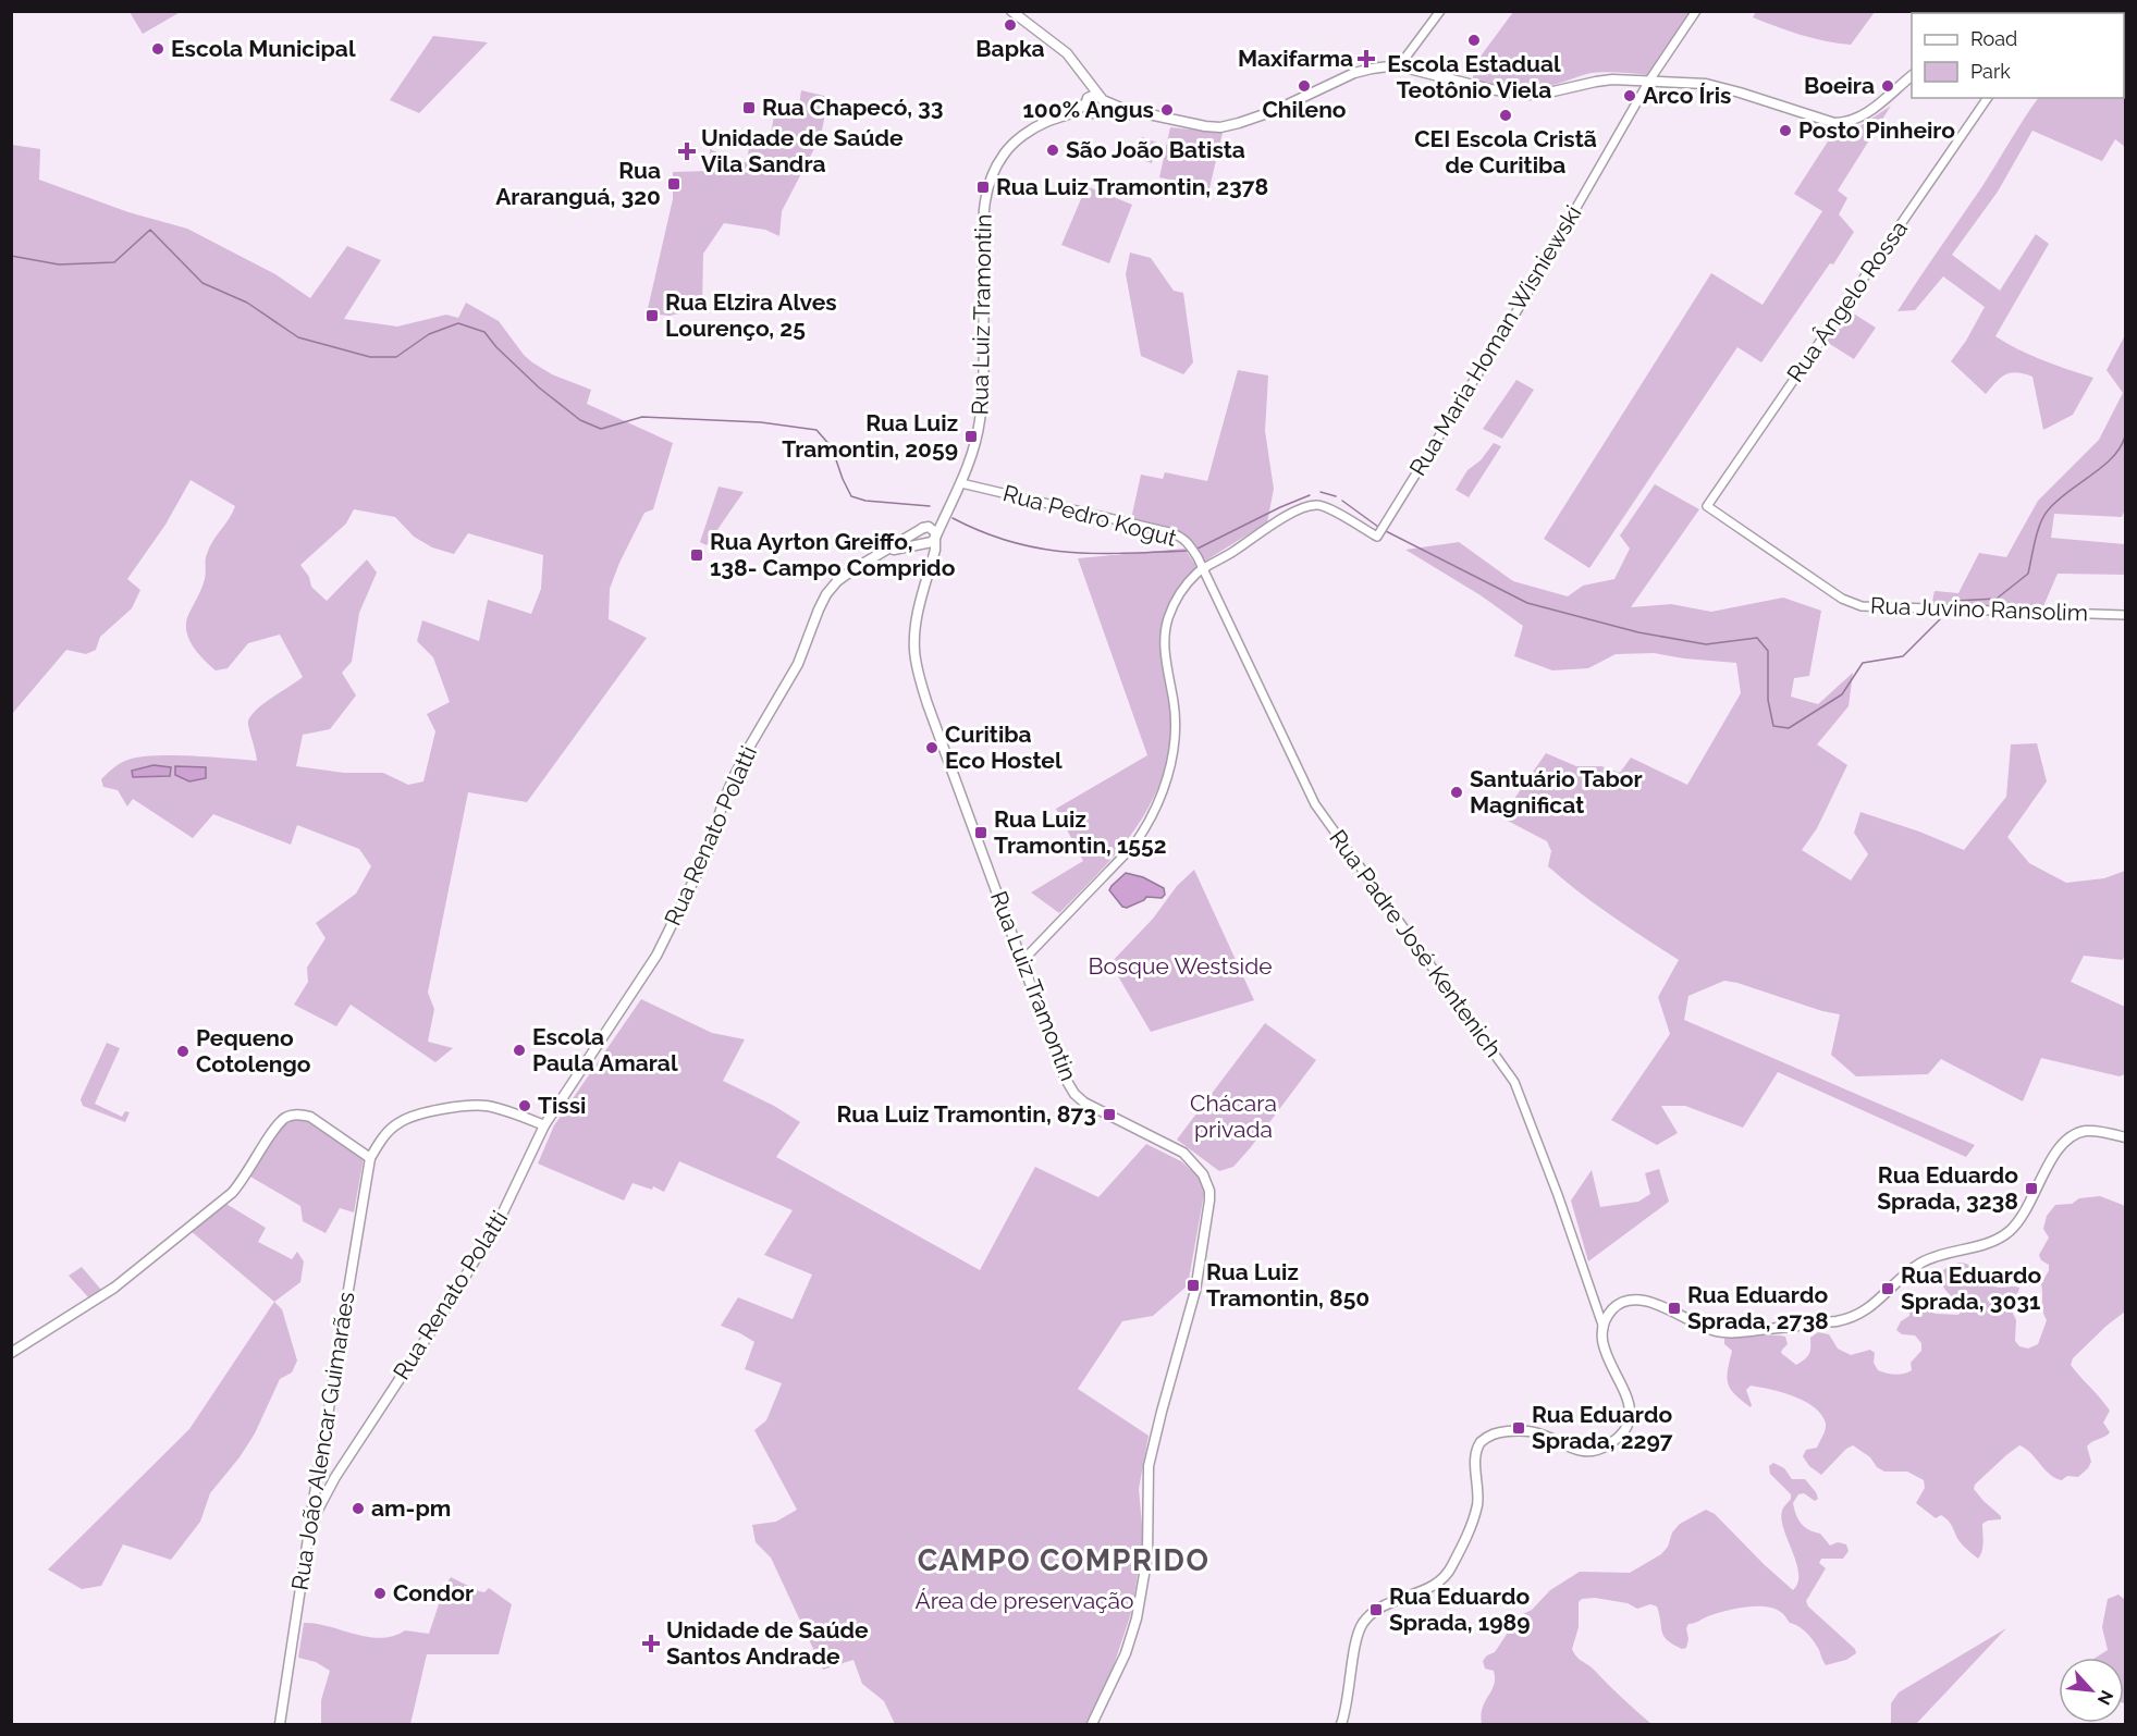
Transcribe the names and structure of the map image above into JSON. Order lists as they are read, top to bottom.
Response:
{
  "streets": {
    "main road": ["Rua Luiz Tramontin", "Rua Renato Polatti", "Rua João Alencar Guimarães"],
    "street": [
      "Rua Ângelo Rossa",
      "Rua Maria Homan Wisniewski",
      "Rua Pedro Kogut",
      "Rua Juvino Ransolim",
      "Rua Padre José Kentenich"
    ]
  },
  "crossings": [
    ["Rua Ângelo Rossa", "Rua Juvino Ransolim"],
    ["Rua Luiz Tramontin", "Rua Pedro Kogut"],
    ["Rua Luiz Tramontin", "Rua Renato Polatti"],
    ["Rua Maria Homan Wisniewski", "Rua Pedro Kogut"],
    ["Rua Maria Homan Wisniewski", "Rua Padre José Kentenich"],
    ["Rua Pedro Kogut", "Rua Padre José Kentenich"],
    ["Rua Renato Polatti", "Rua João Alencar Guimarães"]
  ],
  "districts": ["CAMPO COMPRIDO"],
  "parks": ["Bosque Westside", "Chácara privada", "Área de preservação"],
  "places": {
    "other": [
      "Bapka",
      "Escola Estadual Teotônio Viela",
      "Escola Municipal",
      "Chileno",
      "Boeira",
      "Arco Íris",
      "100% Angus",
      "CEI Escola Cristã de Curitiba",
      "Posto Pinheiro",
      "São João Batista",
      "Curitiba Eco Hostel",
      "Santuário Tabor Magnificat",
      "Escola Paula Amaral",
      "Pequeno Cotolengo",
      "Tissi",
      "am-pm",
      "Condor"
    ],
    "health": ["Maxifarma", "Unidade de Saúde Vila Sandra", "Unidade de Saúde Santos Andrade"],
    "transit": [
      "Rua Chapecó, 33",
      "Rua Araranguá, 320",
      "Rua Luiz Tramontin, 2378",
      "Rua Elzira Alves Lourenço, 25",
      "Rua Luiz Tramontin, 2059",
      "Rua Ayrton Greiffo, 138- Campo Comprido",
      "Rua Luiz Tramontin, 1552",
      "Rua Luiz Tramontin, 873",
      "Rua Eduardo Sprada, 3238",
      "Rua Luiz Tramontin, 850",
      "Rua Eduardo Sprada, 3031",
      "Rua Eduardo Sprada, 2738",
      "Rua Eduardo Sprada, 2297",
      "Rua Eduardo Sprada, 1989"
    ]
  },
  "legend": ["Road", "Park"],
  "north": "bottom right"
}
